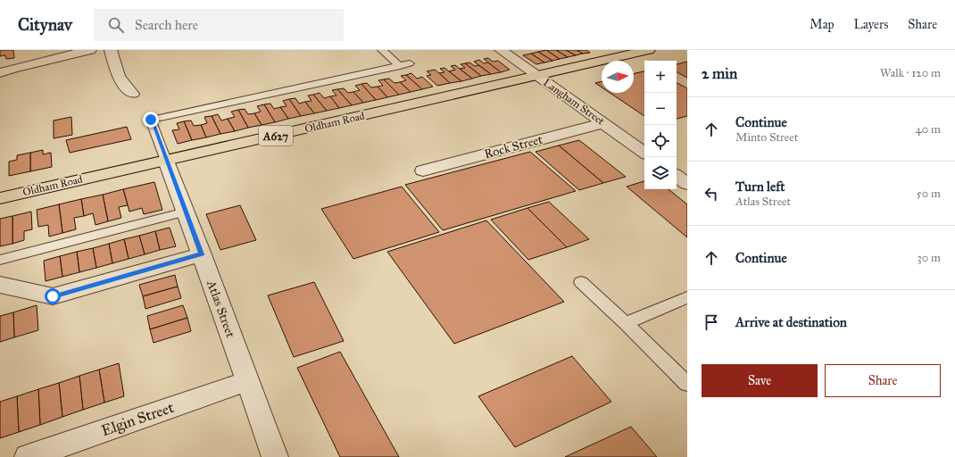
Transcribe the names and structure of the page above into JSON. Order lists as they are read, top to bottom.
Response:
{
  "streets": {
    "highway": ["Oldham Road", "A627"],
    "street": [
      "Langham Street",
      "Rock Street",
      "Atlas Street",
      "Elgin Street"
    ]
  },
  "crossings": [
    ["Langham Street", "Oldham Road"],
    ["Langham Street", "Rock Street"],
    ["Oldham Road", "Atlas Street"],
    ["Atlas Street", "Elgin Street"]
  ],
  "north": "right",
  "page": {
    "header": "Citynav",
    "search": "Search here",
    "nav": ["Map", "Layers", "Share"],
    "heading": ["2 min", "Walk · 120 m"],
    "map_buttons": ["+", "−"],
    "list": [
      ["Continue", "Minto Street", "40 m"],
      ["Turn left", "Atlas Street", "50 m"],
      ["Continue", "30 m"],
      "Arrive at destination"
    ],
    "buttons": ["Save", "Share"]
  }
}
